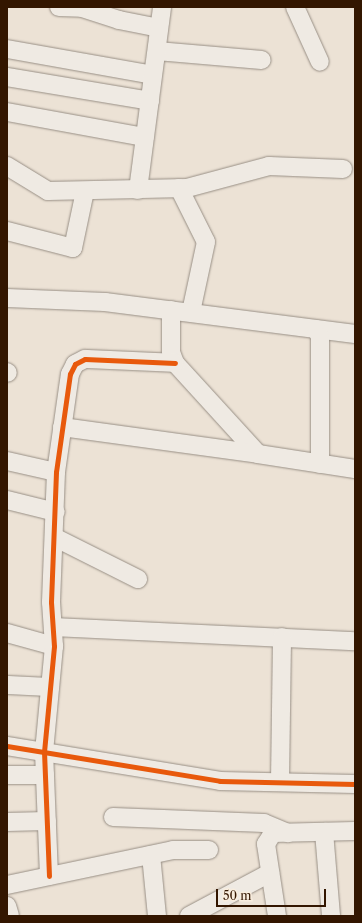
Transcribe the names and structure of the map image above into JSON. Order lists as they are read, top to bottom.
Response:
{
  "scale_bar": "50 m"
}
